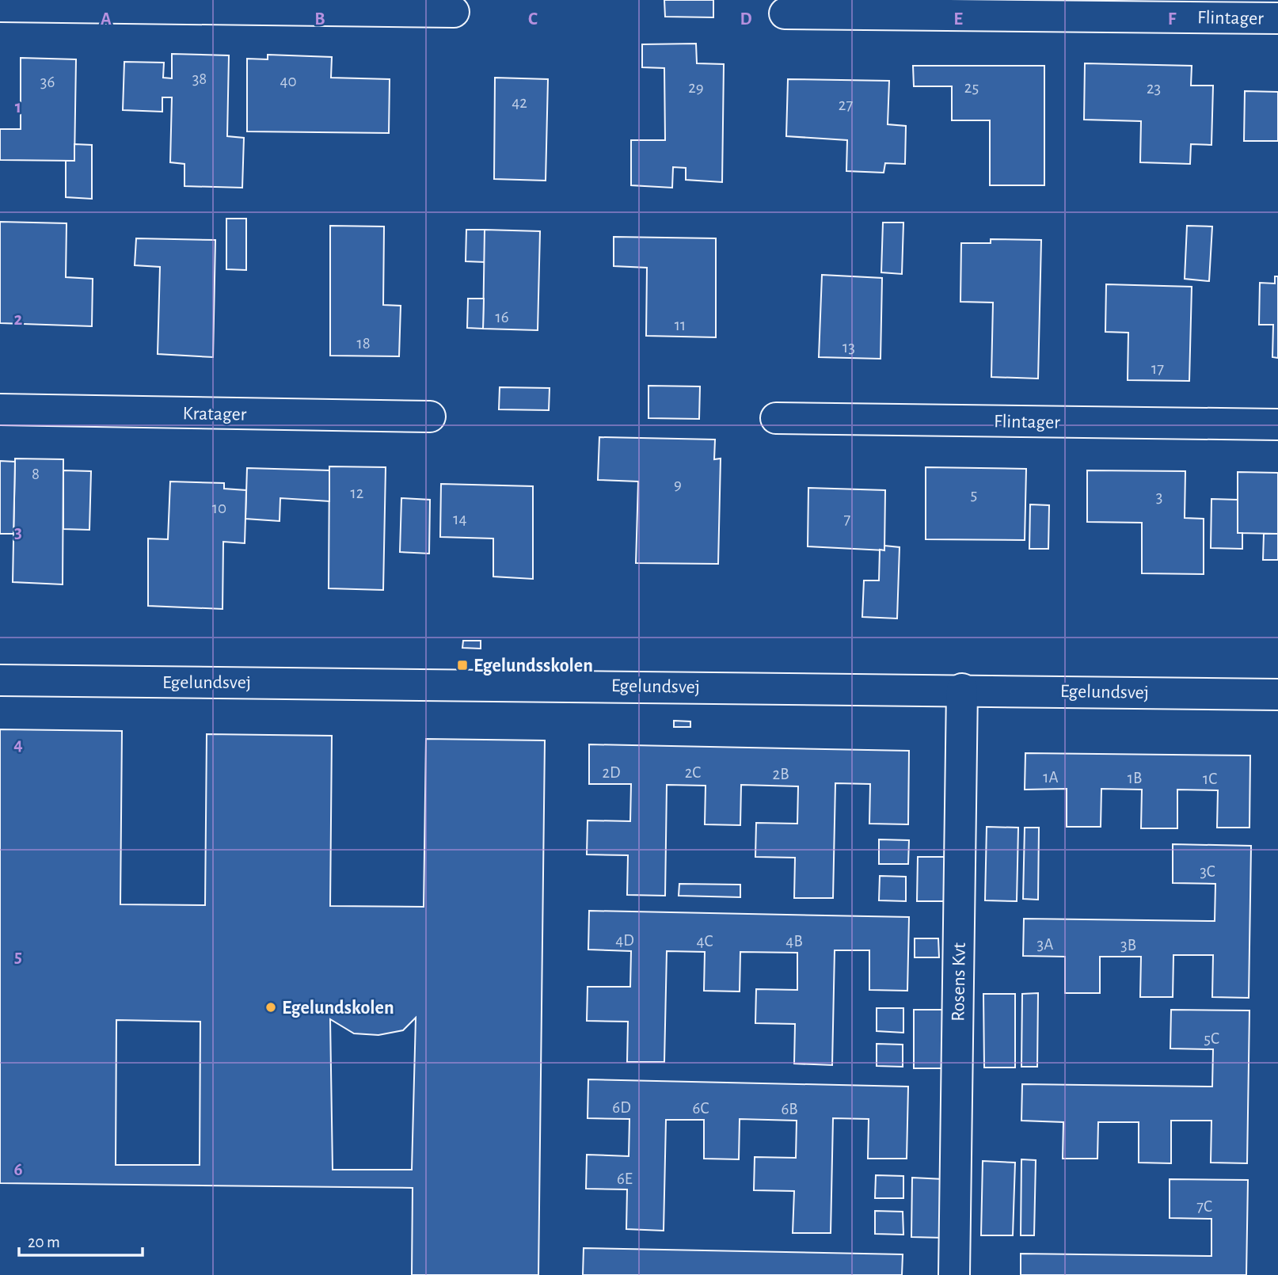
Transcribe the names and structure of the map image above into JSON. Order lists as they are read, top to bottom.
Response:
{
  "streets": {
    "street": [
      "Flintager",
      "Kratager",
      "Egelundsvej",
      "Rosens Kvt"
    ]
  },
  "crossings": [
    ["Egelundsvej", "Rosens Kvt"]
  ],
  "places": {
    "transit": ["Egelundsskolen"],
    "other": ["Egelundskolen"]
  },
  "house_numbers": [
    "38",
    "40",
    "36",
    "29",
    "25",
    "23",
    "42",
    "27",
    "16",
    "11",
    "18",
    "13",
    "17",
    "8",
    "9",
    "12",
    "5",
    "3",
    "10",
    "14",
    "7",
    "2D",
    "2C",
    "2B",
    "1A",
    "1B",
    "1C",
    "3C",
    "4D",
    "4C",
    "4B",
    "3A",
    "3B",
    "5C",
    "6D",
    "6C",
    "6B",
    "6E",
    "7C"
  ],
  "scale_bar": "20 m",
  "grid": {
    "columns": [
      "A",
      "B",
      "C",
      "D",
      "E",
      "F"
    ],
    "rows": [
      "1",
      "2",
      "3",
      "4",
      "5",
      "6"
    ]
  }
}
